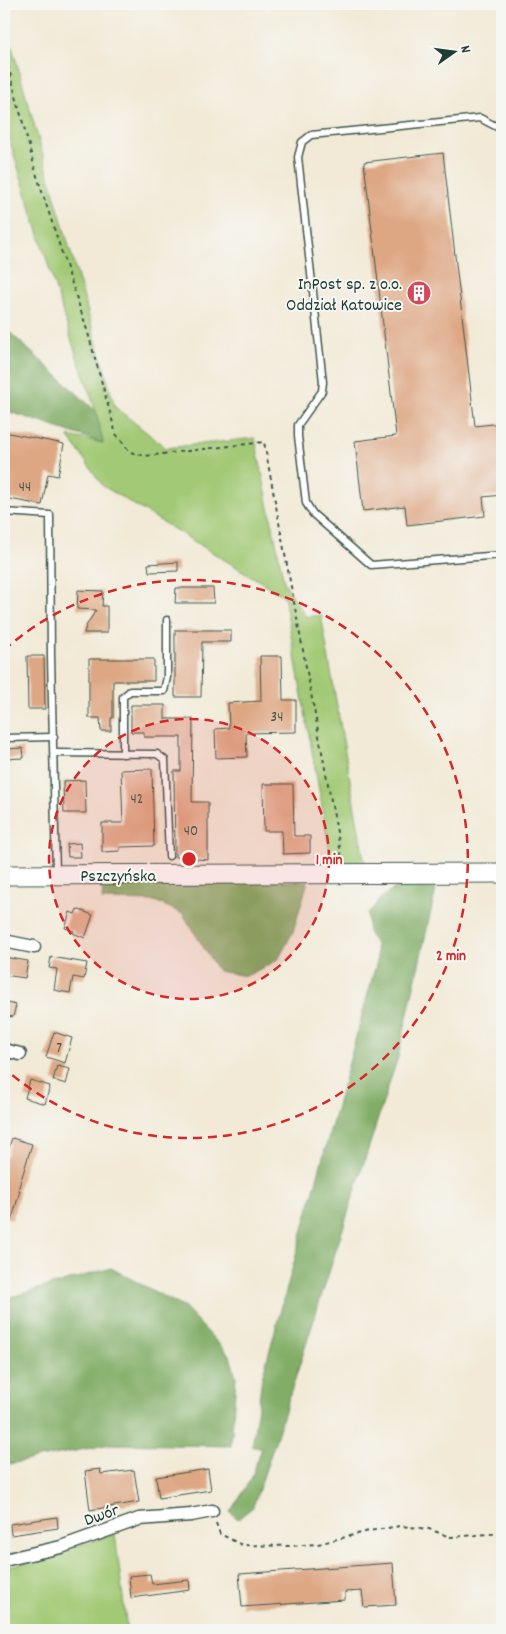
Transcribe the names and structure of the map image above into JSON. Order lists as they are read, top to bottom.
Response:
{
  "streets": {
    "main road": ["Pszczyńska"],
    "street": ["Dwór"]
  },
  "places": {
    "building": ["InPost sp. z o.o. Oddział Katowice"]
  },
  "house_numbers": [
    "44",
    "34",
    "42",
    "40",
    "7"
  ],
  "north": "right",
  "rings": ["1 min", "2 min"]
}
